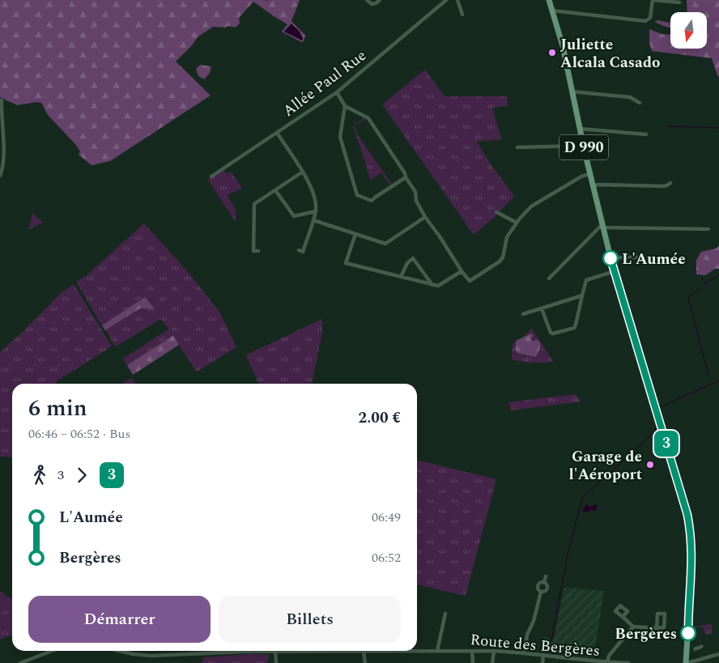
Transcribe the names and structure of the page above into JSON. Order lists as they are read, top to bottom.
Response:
{
  "streets": {
    "main road": ["D 990"],
    "street": ["Allée Paul Rue", "Route des Bergères"]
  },
  "places": [
    "Juliette Alcala Casado",
    "L'Aumée",
    "Garage de l'Aéroport",
    "Bergères"
  ],
  "lines": ["bus line 3"],
  "north": "bottom",
  "page": {
    "on_map": "3",
    "heading": ["6 min", "06:46 – 06:52 · Bus", "2.00 €"],
    "legs": ["3", "3"],
    "list": [
      {
        "name": "L'Aumée",
        "value": "06:49"
      },
      {
        "name": "Bergères",
        "value": "06:52"
      }
    ],
    "buttons": ["Démarrer", "Billets"]
  }
}
